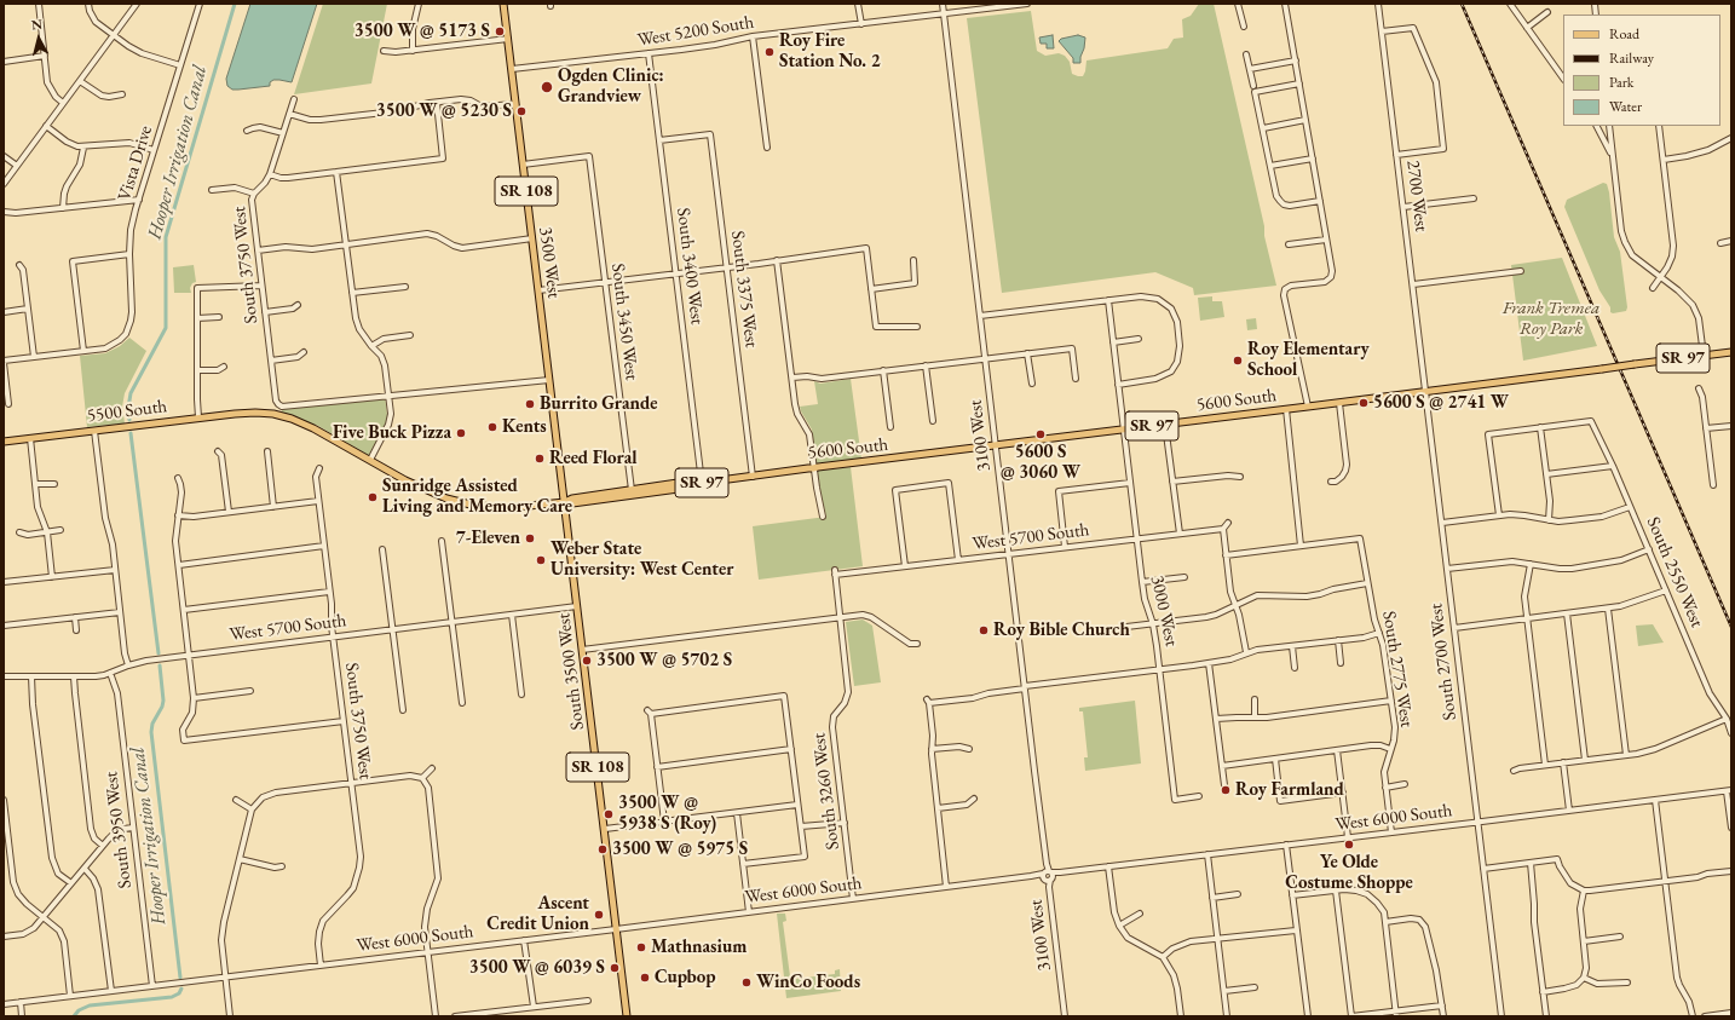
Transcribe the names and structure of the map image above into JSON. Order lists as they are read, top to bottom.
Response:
{
  "streets": {
    "main road": [
      "SR 108",
      "3500 West",
      "SR 97",
      "5600 South",
      "5500 South",
      "South 3500 West"
    ],
    "street": [
      "West 5200 South",
      "Vista Drive",
      "2700 West",
      "South 3750 West",
      "South 3400 West",
      "South 3375 West",
      "South 3450 West",
      "3100 West",
      "West 5700 South",
      "South 2550 West",
      "3000 West",
      "South 2700 West",
      "South 2775 West",
      "South 3260 West",
      "West 6000 South",
      "South 3950 West"
    ]
  },
  "crossings": [
    ["West 5200 South", "3500 West"],
    ["West 5200 South", "South 3400 West"],
    ["West 5200 South", "3100 West"],
    ["2700 West", "5600 South"],
    ["2700 West", "South 2700 West"],
    ["3500 West", "South 3450 West"],
    ["3500 West", "South 3500 West"],
    ["South 3750 West", "West 5700 South"],
    ["South 3750 West", "West 6000 South"],
    ["South 3400 West", "South 3375 West"],
    ["South 3400 West", "5600 South"],
    ["South 3375 West", "5600 South"],
    ["South 3450 West", "5600 South"],
    ["SR 97", "5600 South"],
    ["SR 97", "5500 South"],
    ["SR 97", "South 3500 West"],
    ["5600 South", "3100 West"],
    ["5600 South", "3000 West"],
    ["5600 South", "South 2700 West"],
    ["5600 South", "South 3500 West"],
    ["3100 West", "West 5700 South"],
    ["3100 West", "West 6000 South"],
    ["West 5700 South", "3000 West"],
    ["West 5700 South", "South 3500 West"],
    ["West 5700 South", "South 3260 West"],
    ["West 5700 South", "South 3950 West"],
    ["South 2700 West", "West 6000 South"],
    ["South 2775 West", "West 6000 South"],
    ["South 3500 West", "West 6000 South"],
    ["South 3260 West", "West 6000 South"],
    ["West 6000 South", "South 3950 West"]
  ],
  "water": ["Hooper Irrigation Canal"],
  "parks": ["Frank Tremea Roy Park"],
  "places": [
    "3500 W @ 5173 S",
    "Roy Fire Station No. 2",
    "Ogden Clinic: Grandview",
    "3500 W @ 5230 S",
    "Roy Elementary School",
    "5600 S @ 2741 W",
    "Burrito Grande",
    "Kents",
    "Five Buck Pizza",
    "5600 S @ 3060 W",
    "Reed Floral",
    "Sunridge Assisted Living and Memory Care",
    "7-Eleven",
    "Weber State University: West Center",
    "Roy Bible Church",
    "3500 W @ 5702 S",
    "Roy Farmland",
    "3500 W @ 5938 S (Roy)",
    "Ye Olde Costume Shoppe",
    "3500 W @ 5975 S",
    "Ascent Credit Union",
    "Mathnasium",
    "3500 W @ 6039 S",
    "Cupbop",
    "WinCo Foods"
  ],
  "legend": [
    "Road",
    "Railway",
    "Park",
    "Water"
  ],
  "north": "top"
}
